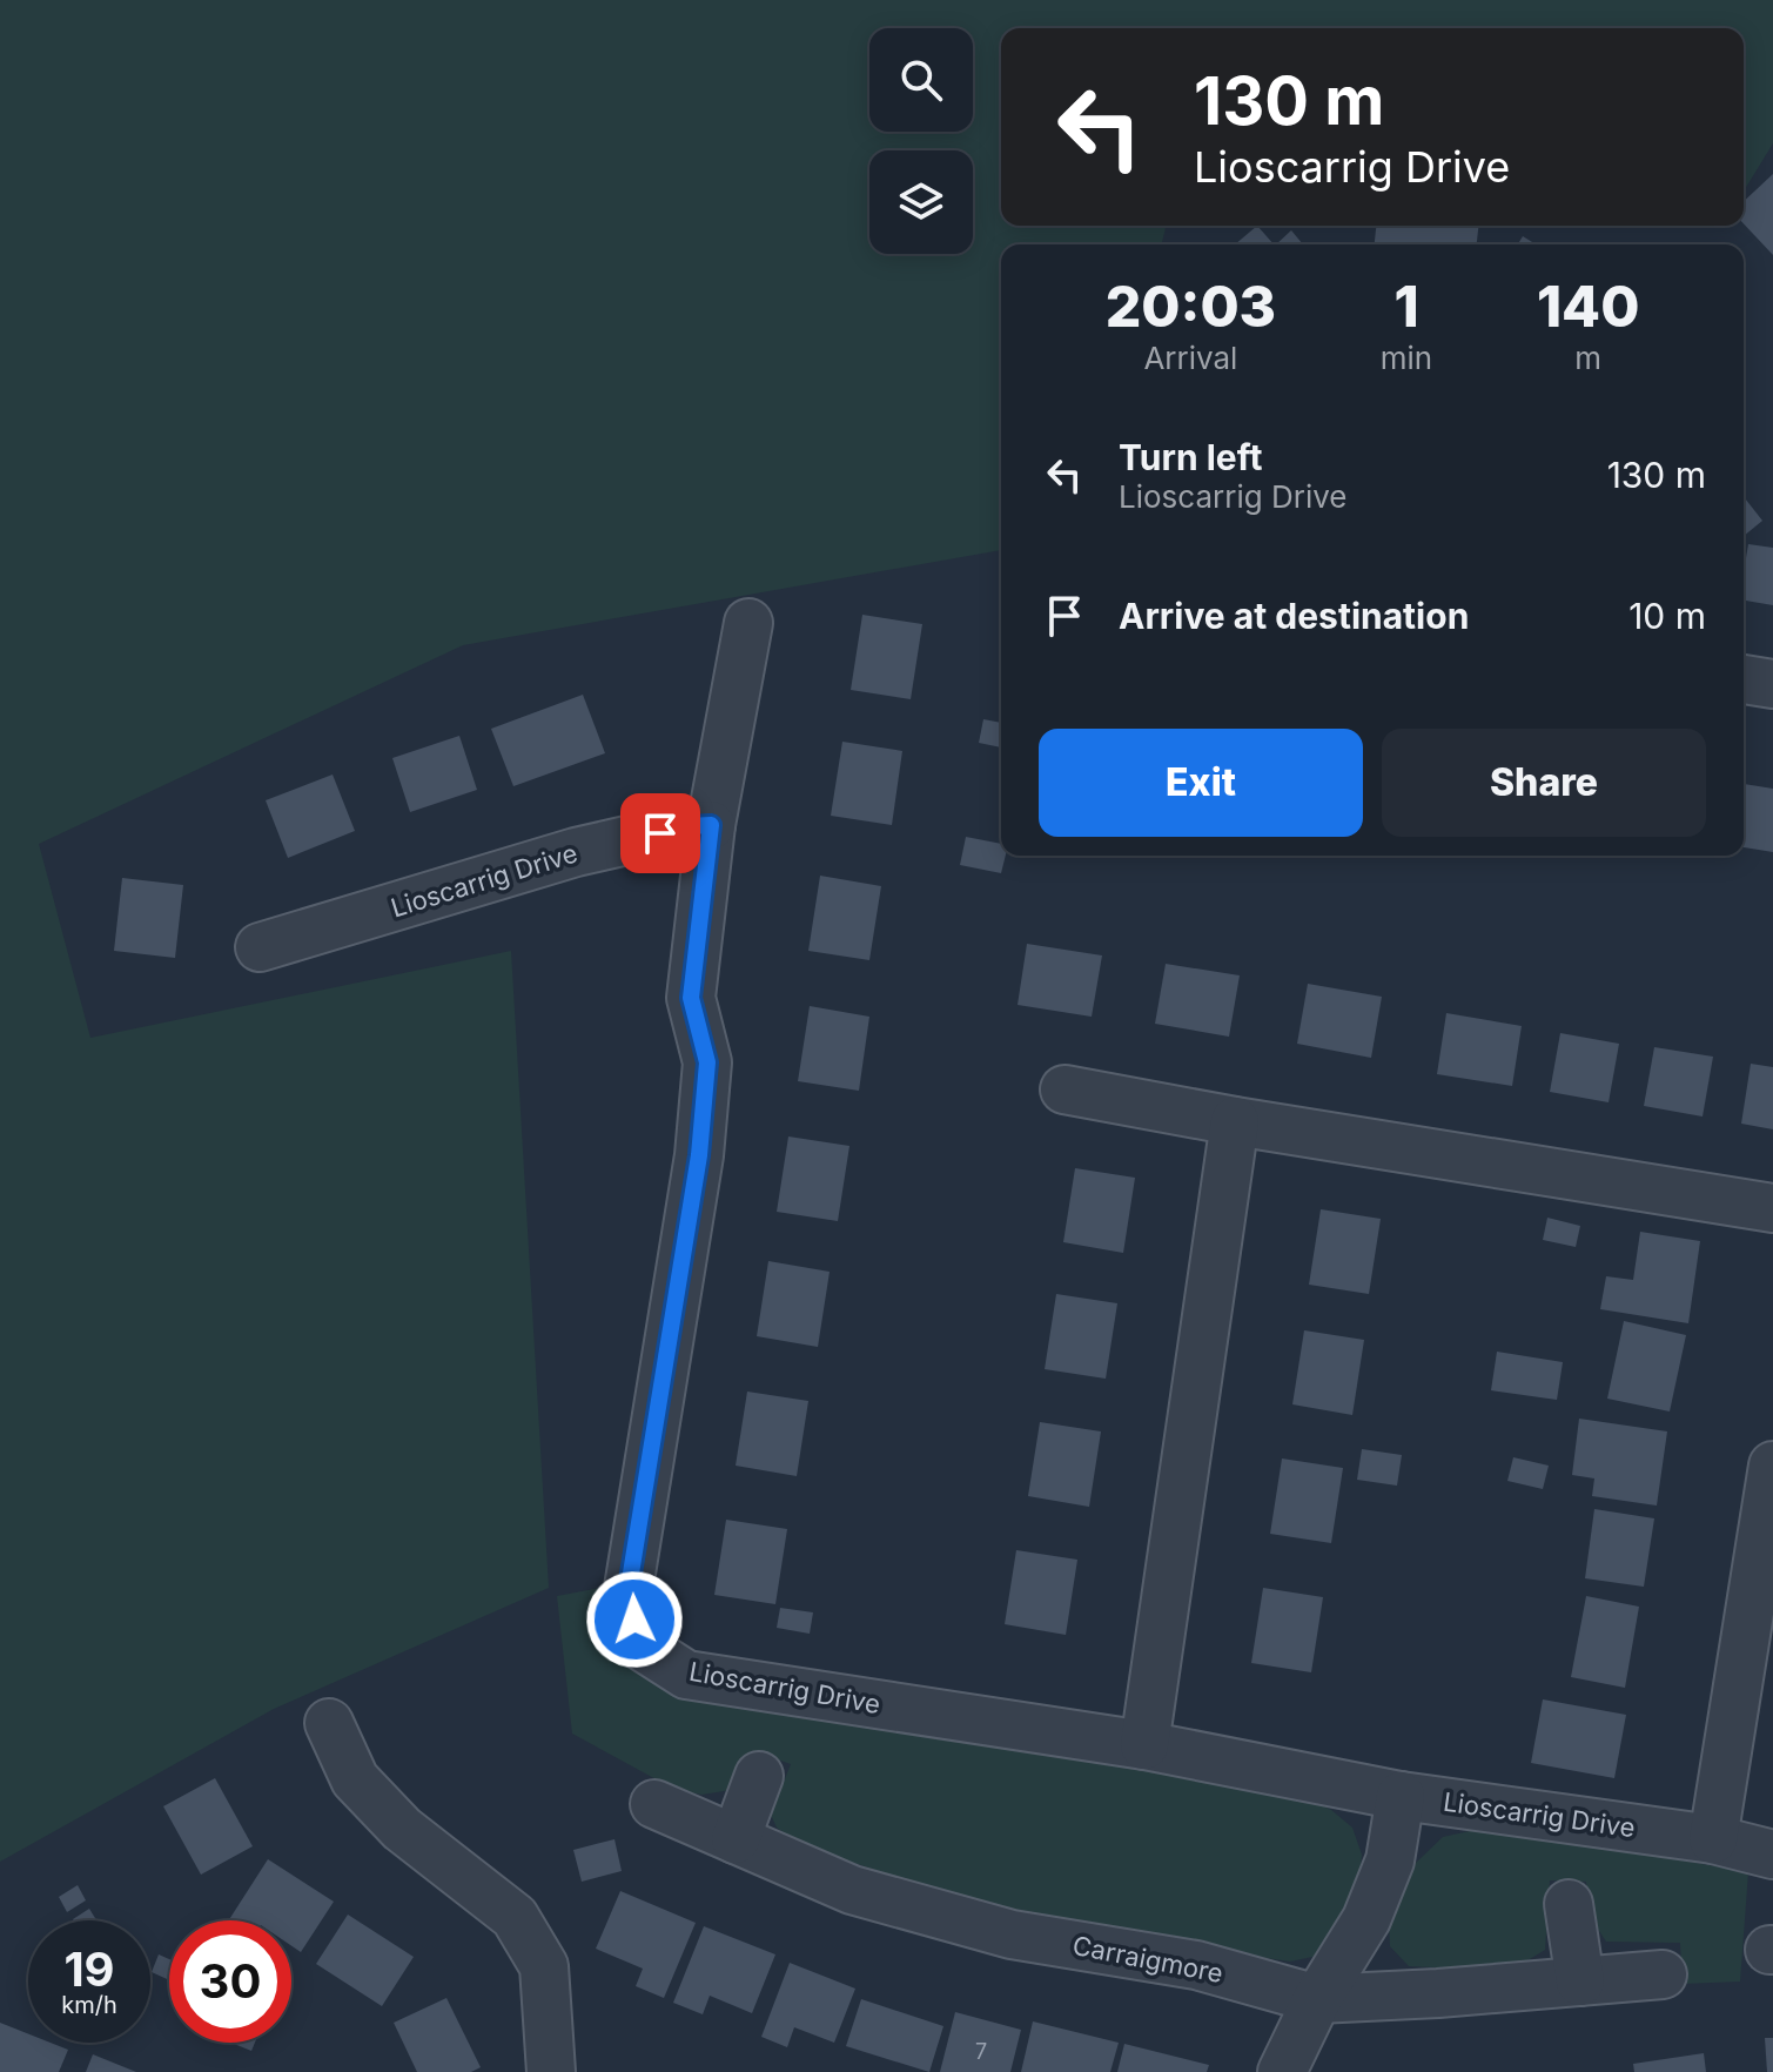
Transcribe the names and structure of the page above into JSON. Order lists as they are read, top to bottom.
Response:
{
  "streets": {
    "street": ["Lioscarrig Drive", "Carraigmore"]
  },
  "house_numbers": ["7"],
  "page": {
    "turn": ["130 m", "Lioscarrig Drive"],
    "eta": [
      "20:03",
      "Arrival",
      "1",
      "min",
      "140",
      "m"
    ],
    "list": [
      {
        "name": "Turn left",
        "note": "Lioscarrig Drive",
        "value": "130 m"
      },
      {
        "name": "Arrive at destination",
        "value": "10 m"
      }
    ],
    "buttons": ["Exit", "Share"],
    "speed": "19 km/h",
    "limit": "30"
  }
}
